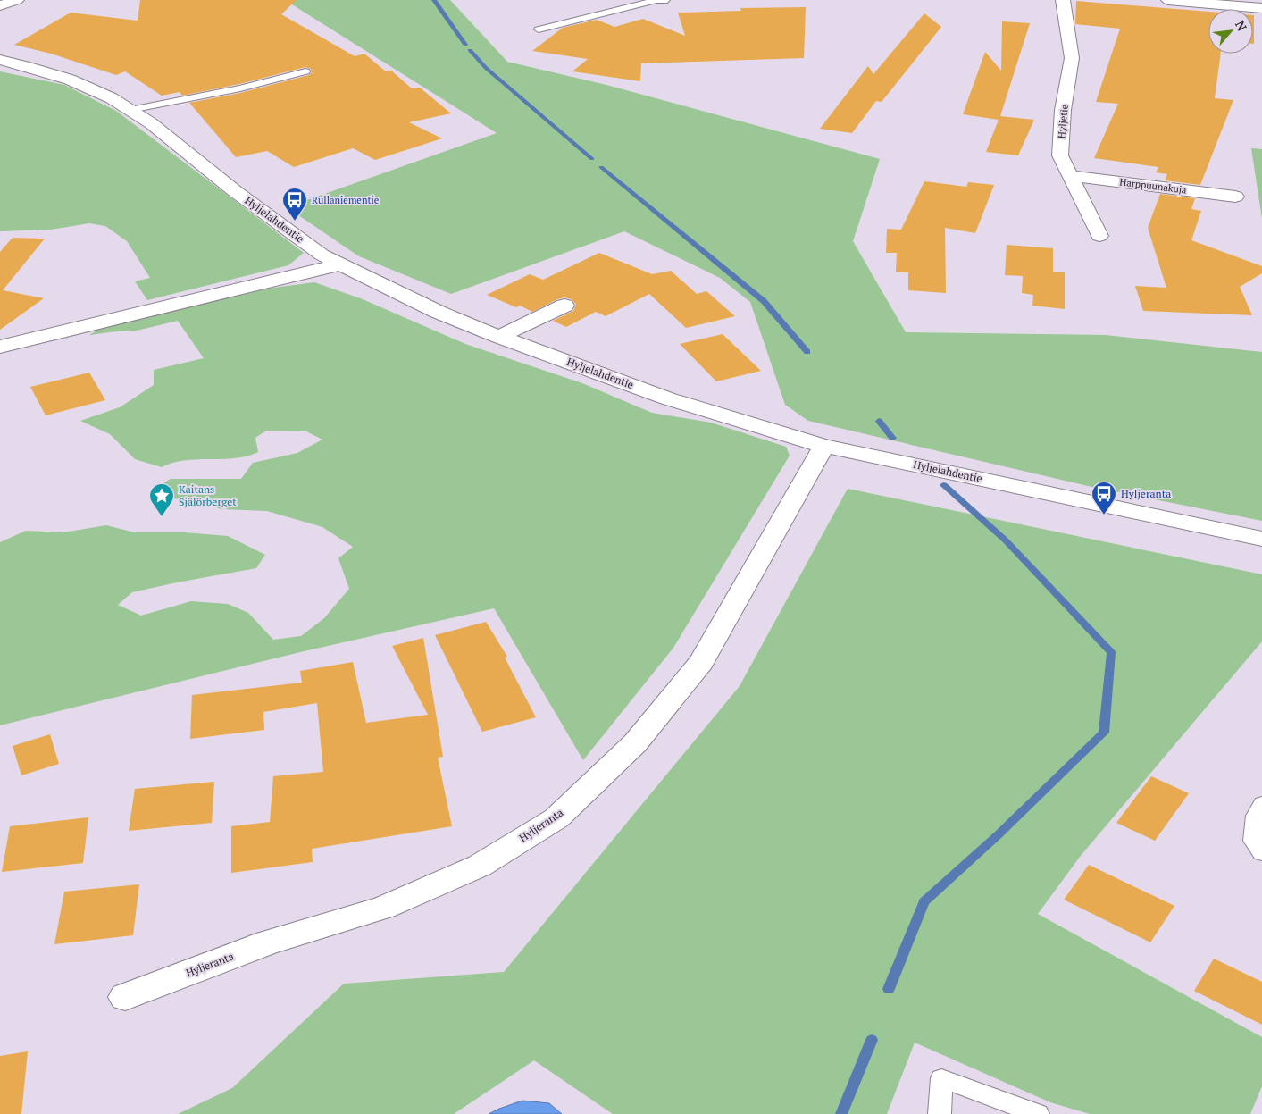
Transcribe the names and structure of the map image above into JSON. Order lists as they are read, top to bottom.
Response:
{
  "streets": {
    "street": [
      "Hyljetie",
      "Harppuunakuja",
      "Hyljelahdentie",
      "Hyljeranta"
    ]
  },
  "crossings": [
    ["Hyljetie", "Harppuunakuja"],
    ["Hyljelahdentie", "Hyljeranta"]
  ],
  "places": {
    "bus stop": ["Rullaniementie", "Hyljeranta"],
    "place": ["Kaitans Själörberget"]
  },
  "north": "top right"
}
